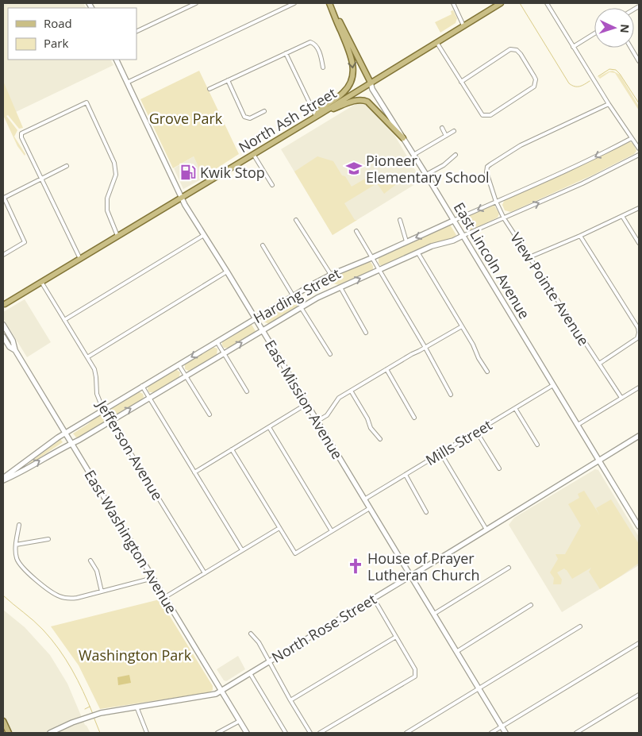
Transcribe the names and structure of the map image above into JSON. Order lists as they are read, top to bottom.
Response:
{
  "streets": {
    "main road": [
      "North Ash Street",
      "East Lincoln Avenue",
      "Harding Street",
      "East Mission Avenue",
      "East Washington Avenue",
      "North Rose Street"
    ],
    "street": ["View Pointe Avenue", "Mills Street", "Jefferson Avenue"]
  },
  "crossings": [
    ["North Ash Street", "East Lincoln Avenue"],
    ["North Ash Street", "East Mission Avenue"],
    ["North Ash Street", "Jefferson Avenue"],
    ["East Lincoln Avenue", "Harding Street"],
    ["East Lincoln Avenue", "Mills Street"],
    ["East Lincoln Avenue", "North Rose Street"],
    ["View Pointe Avenue", "Harding Street"],
    ["Harding Street", "East Mission Avenue"],
    ["Harding Street", "Jefferson Avenue"],
    ["Harding Street", "East Washington Avenue"],
    ["East Mission Avenue", "Mills Street"],
    ["East Mission Avenue", "North Rose Street"],
    ["East Washington Avenue", "North Rose Street"]
  ],
  "parks": ["Grove Park", "Washington Park"],
  "places": {
    "school or university": ["Pioneer Elementary School"],
    "fuel station": ["Kwik Stop"],
    "church": ["House of Prayer Lutheran Church"]
  },
  "legend": ["Road", "Park"],
  "north": "right"
}
